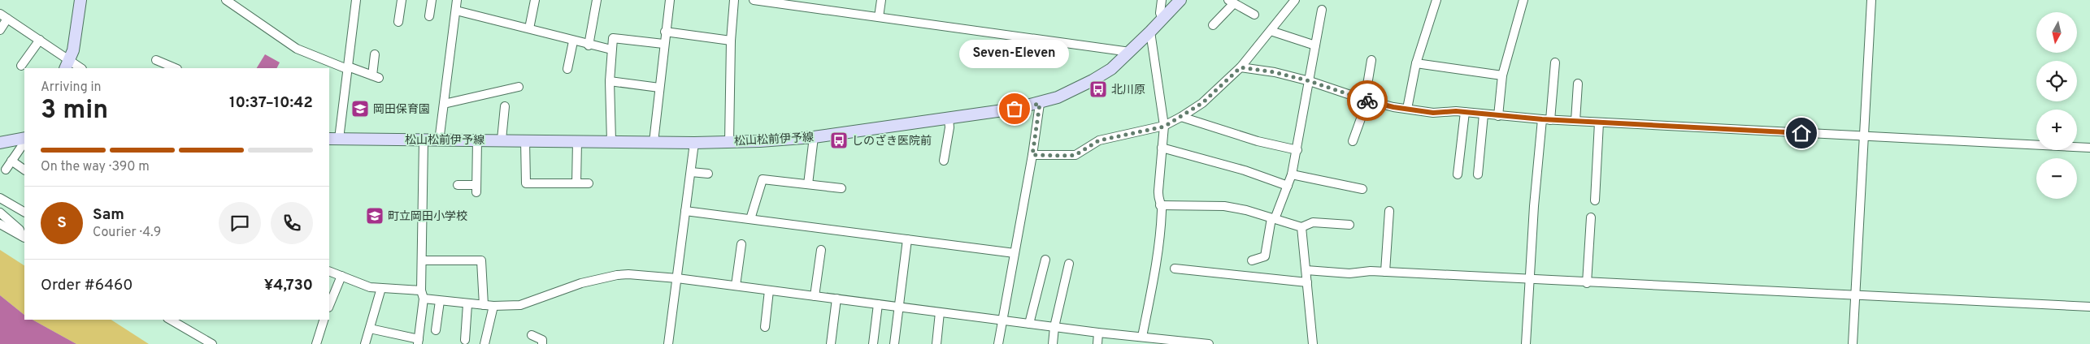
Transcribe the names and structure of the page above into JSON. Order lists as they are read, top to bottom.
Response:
{
  "streets": {
    "main road": ["松山松前伊予線"]
  },
  "places": {
    "bus stop": ["北川原", "しのざき医院前"],
    "school or university": ["岡田保育園", "町立岡田小学校"],
    "other": ["Seven-Eleven"]
  },
  "north": "bottom",
  "page": {
    "map_buttons": ["+", "−"],
    "bubble": "Seven-Eleven",
    "heading": ["3 min", "Arriving in", "10:37–10:42"],
    "panel": [
      "Sam",
      "Courier · 4.9",
      "Order #6460",
      "¥4,730"
    ],
    "bar": "On the way · 390 m",
    "round": "S"
  }
}
